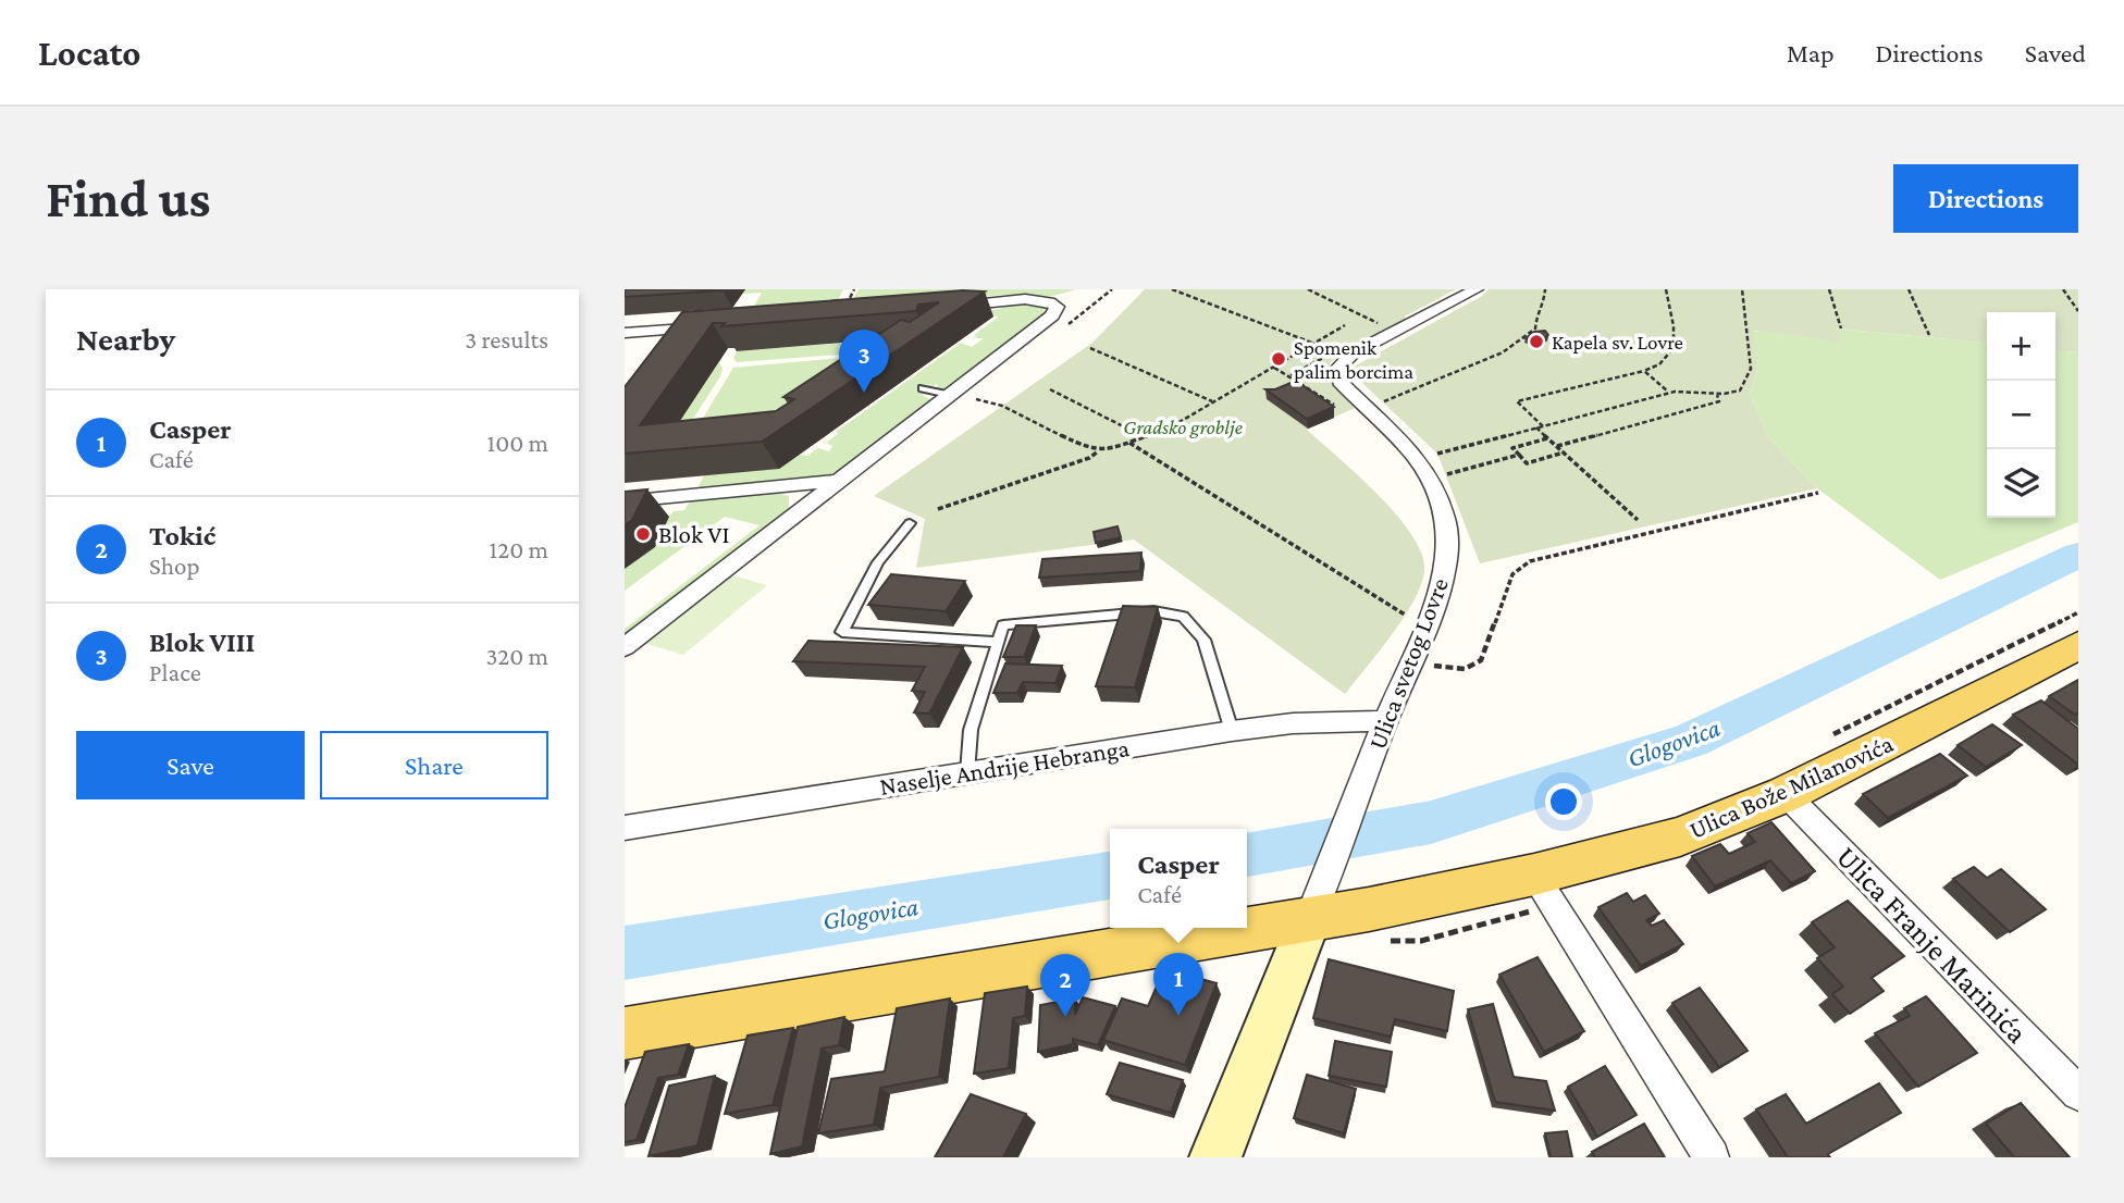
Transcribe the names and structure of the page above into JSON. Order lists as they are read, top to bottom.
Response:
{
  "streets": {
    "main road": ["Ulica Bože Milanovića"],
    "street": ["Ulica svetog Lovre", "Naselje Andrije Hebranga", "Ulica Franje Marinića"]
  },
  "crossings": [
    ["Ulica svetog Lovre", "Naselje Andrije Hebranga"],
    ["Ulica svetog Lovre", "Ulica Bože Milanovića"],
    ["Ulica Bože Milanovića", "Ulica Franje Marinića"]
  ],
  "water": ["Glogovica"],
  "parks": ["Gradsko groblje"],
  "places": ["Kapela sv. Lovre", "Spomenik palim borcima", "Blok VI"],
  "page": {
    "header": "Locato",
    "nav": ["Map", "Directions", "Saved"],
    "buttons": [
      "Directions",
      ["Save", "Share"]
    ],
    "title": "Find us",
    "heading": ["Nearby", "3 results"],
    "map_buttons": ["+", "−"],
    "pins": ["3", "1", "2"],
    "list": [
      {
        "mark": "1",
        "name": "Casper",
        "note": "Café",
        "value": "100 m"
      },
      {
        "mark": "2",
        "name": "Tokić",
        "note": "Shop",
        "value": "120 m"
      },
      {
        "mark": "3",
        "name": "Blok VIII",
        "note": "Place",
        "value": "320 m"
      }
    ],
    "popup": ["Casper", "Café"]
  }
}
